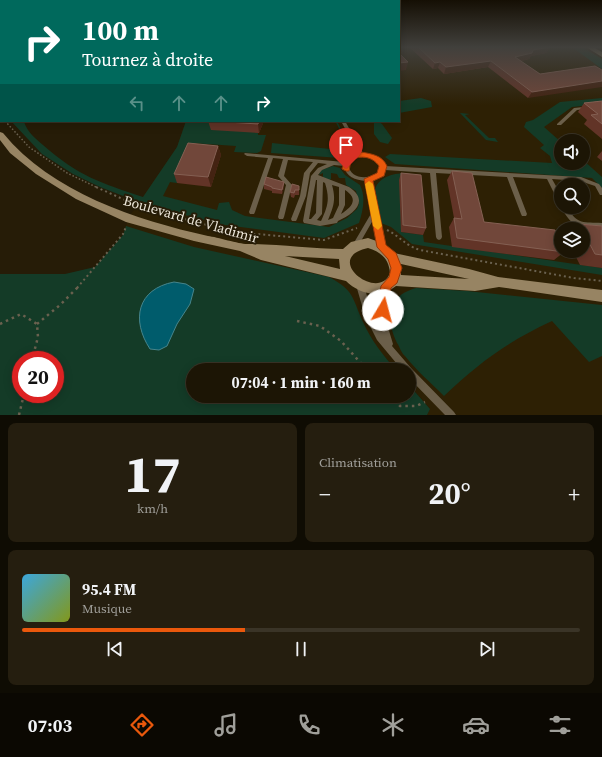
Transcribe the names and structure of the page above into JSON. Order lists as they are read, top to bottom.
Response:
{
  "streets": {
    "main road": ["Boulevard de Vladimir"]
  },
  "page": {
    "turn": ["100 m", "Tournez à droite"],
    "limit": "20",
    "trip": "07:04 · 1 min · 160 m",
    "tile": [
      ["17", "km/h"],
      "Climatisation"
    ],
    "heat": ["−", "20°", "+"],
    "song": ["95.4 FM", "Musique"],
    "tabs": "07:03"
  }
}
